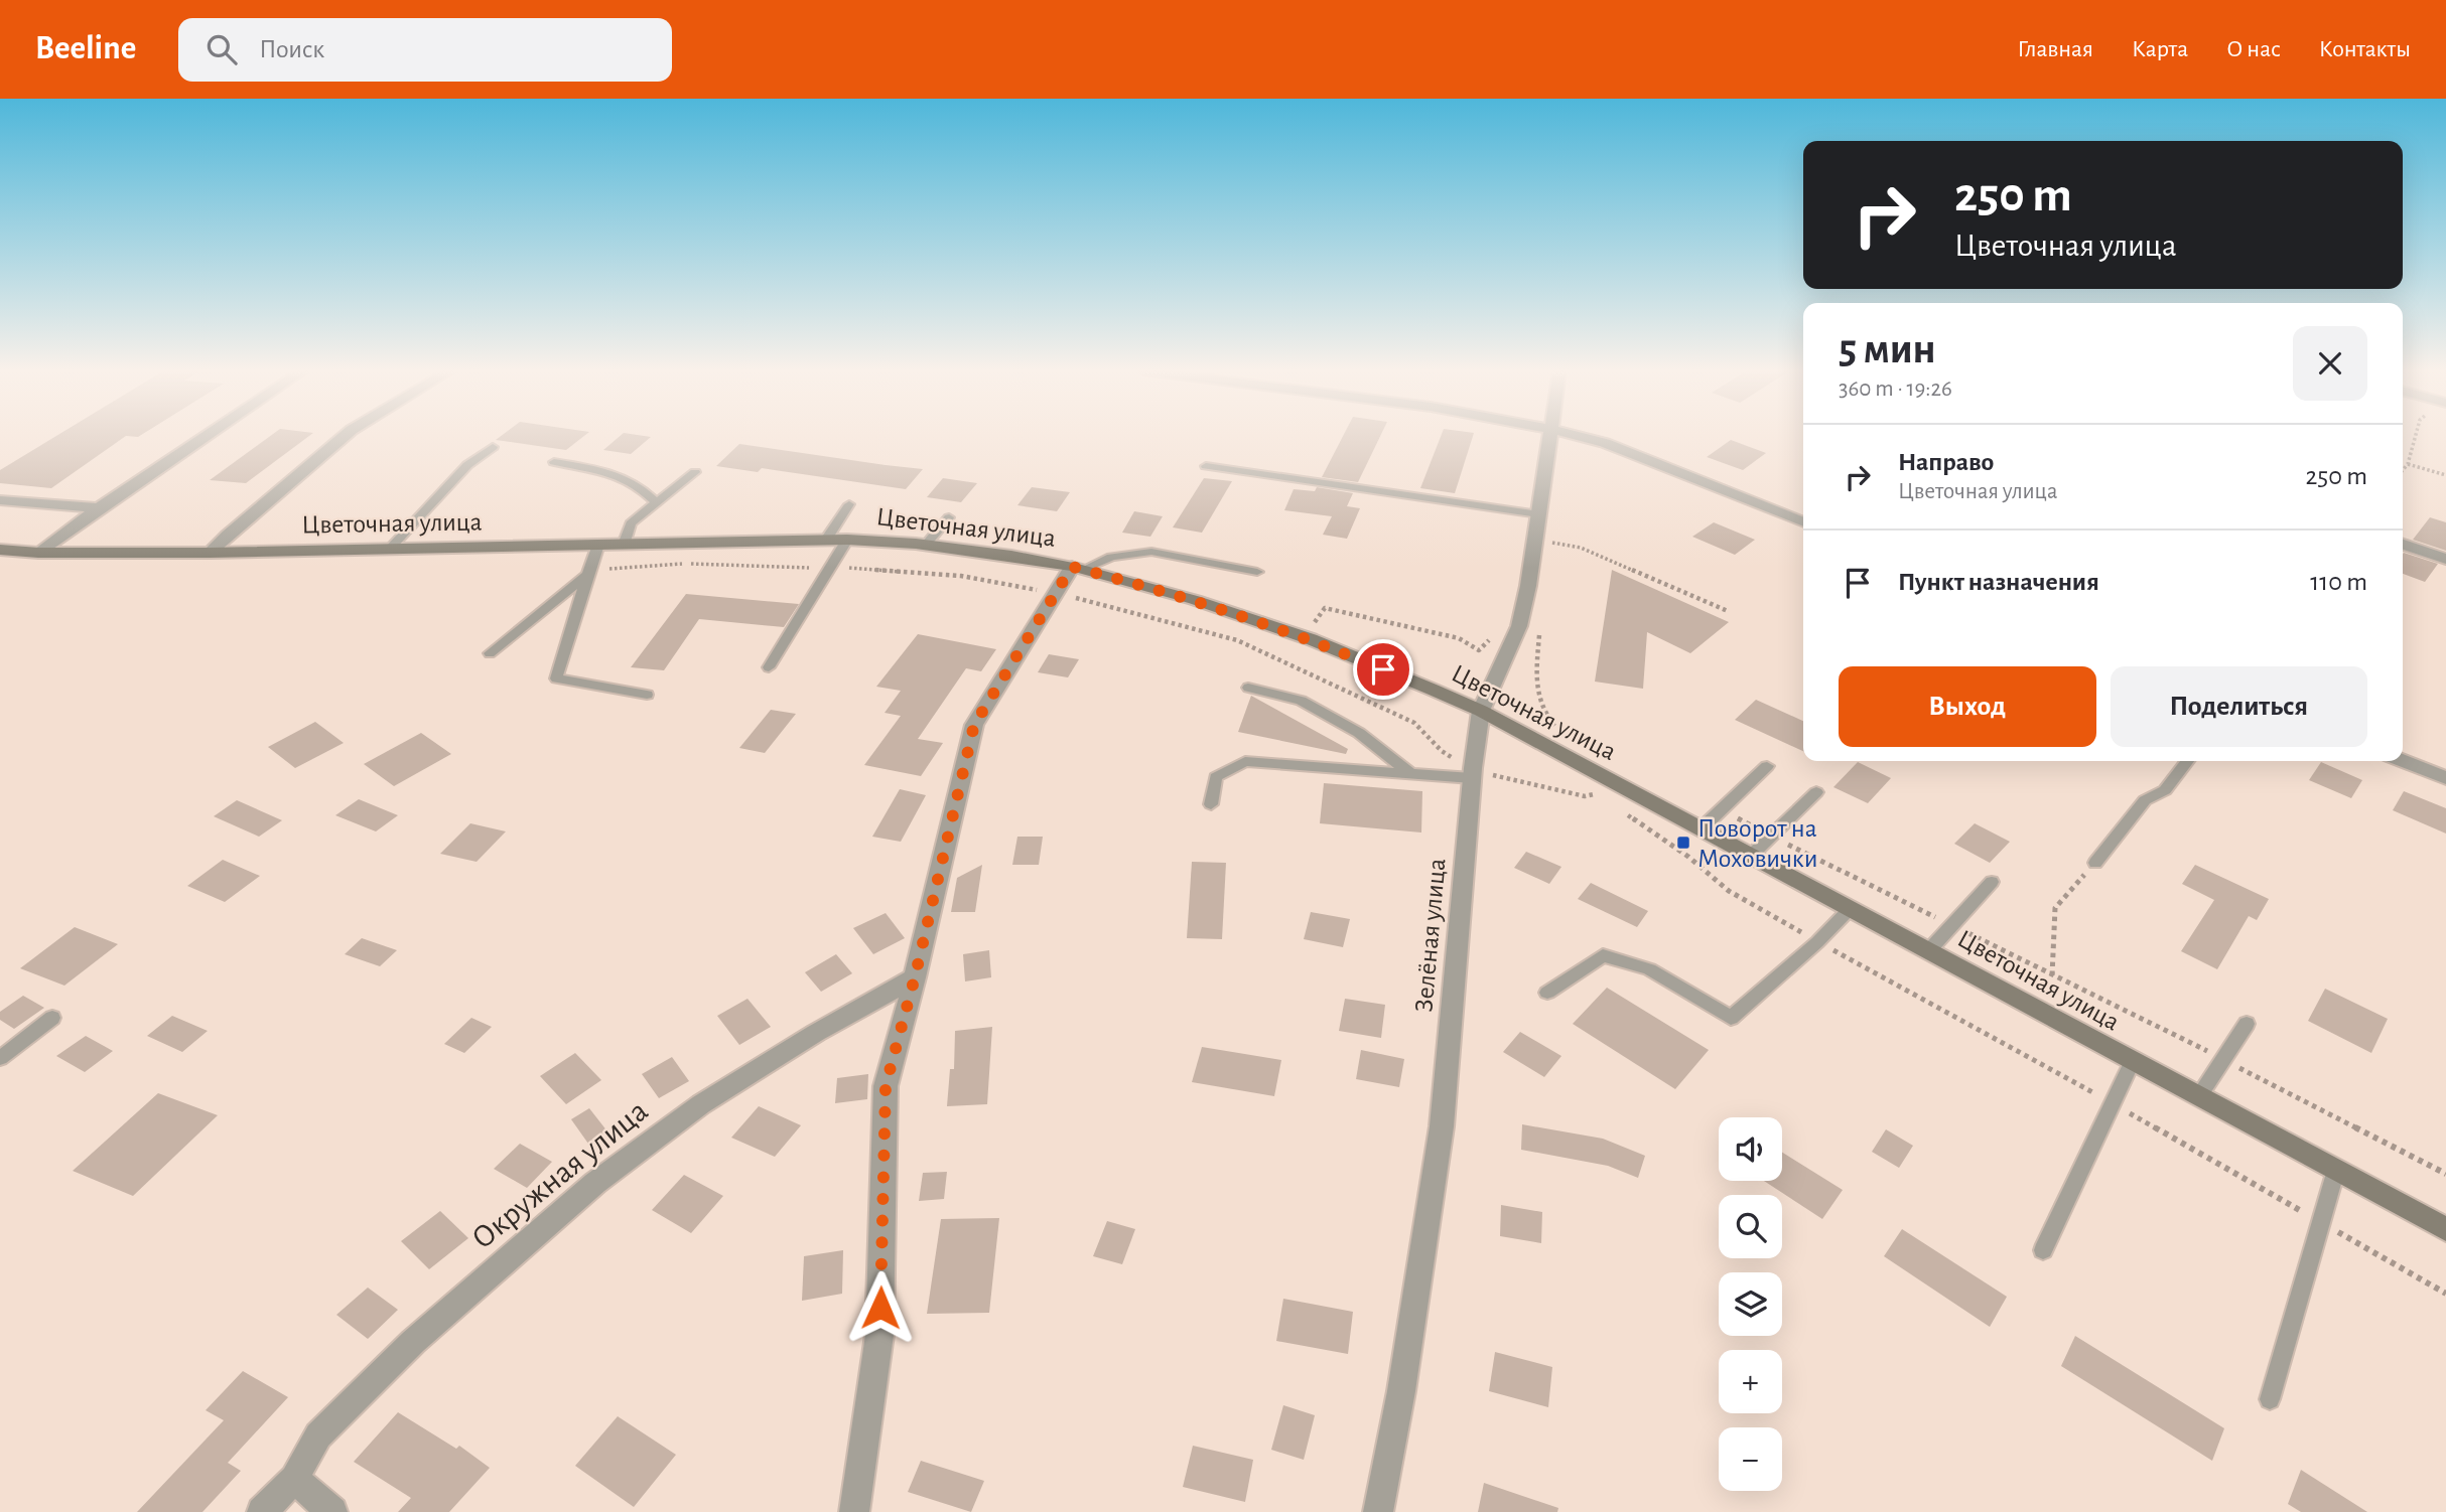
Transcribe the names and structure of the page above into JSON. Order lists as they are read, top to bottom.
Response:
{
  "streets": {
    "main road": ["Цветочная улица"],
    "street": ["Зелёная улица", "Окружная улица"]
  },
  "crossings": [
    ["Цветочная улица", "Зелёная улица"]
  ],
  "places": {
    "transit": ["Поворот на Моховички"]
  },
  "page": {
    "header": "Beeline",
    "search": "Поиск",
    "nav": [
      "Главная",
      "Карта",
      "О нас",
      "Контакты"
    ],
    "turn": ["250 m", "Цветочная улица"],
    "heading": ["5 мин", "360 m · 19:26"],
    "list": [
      {
        "name": "Направо",
        "note": "Цветочная улица",
        "value": "250 m"
      },
      {
        "name": "Пункт назначения",
        "value": "110 m"
      }
    ],
    "buttons": ["Выход", "Поделиться"],
    "map_buttons": ["+", "−"]
  }
}
